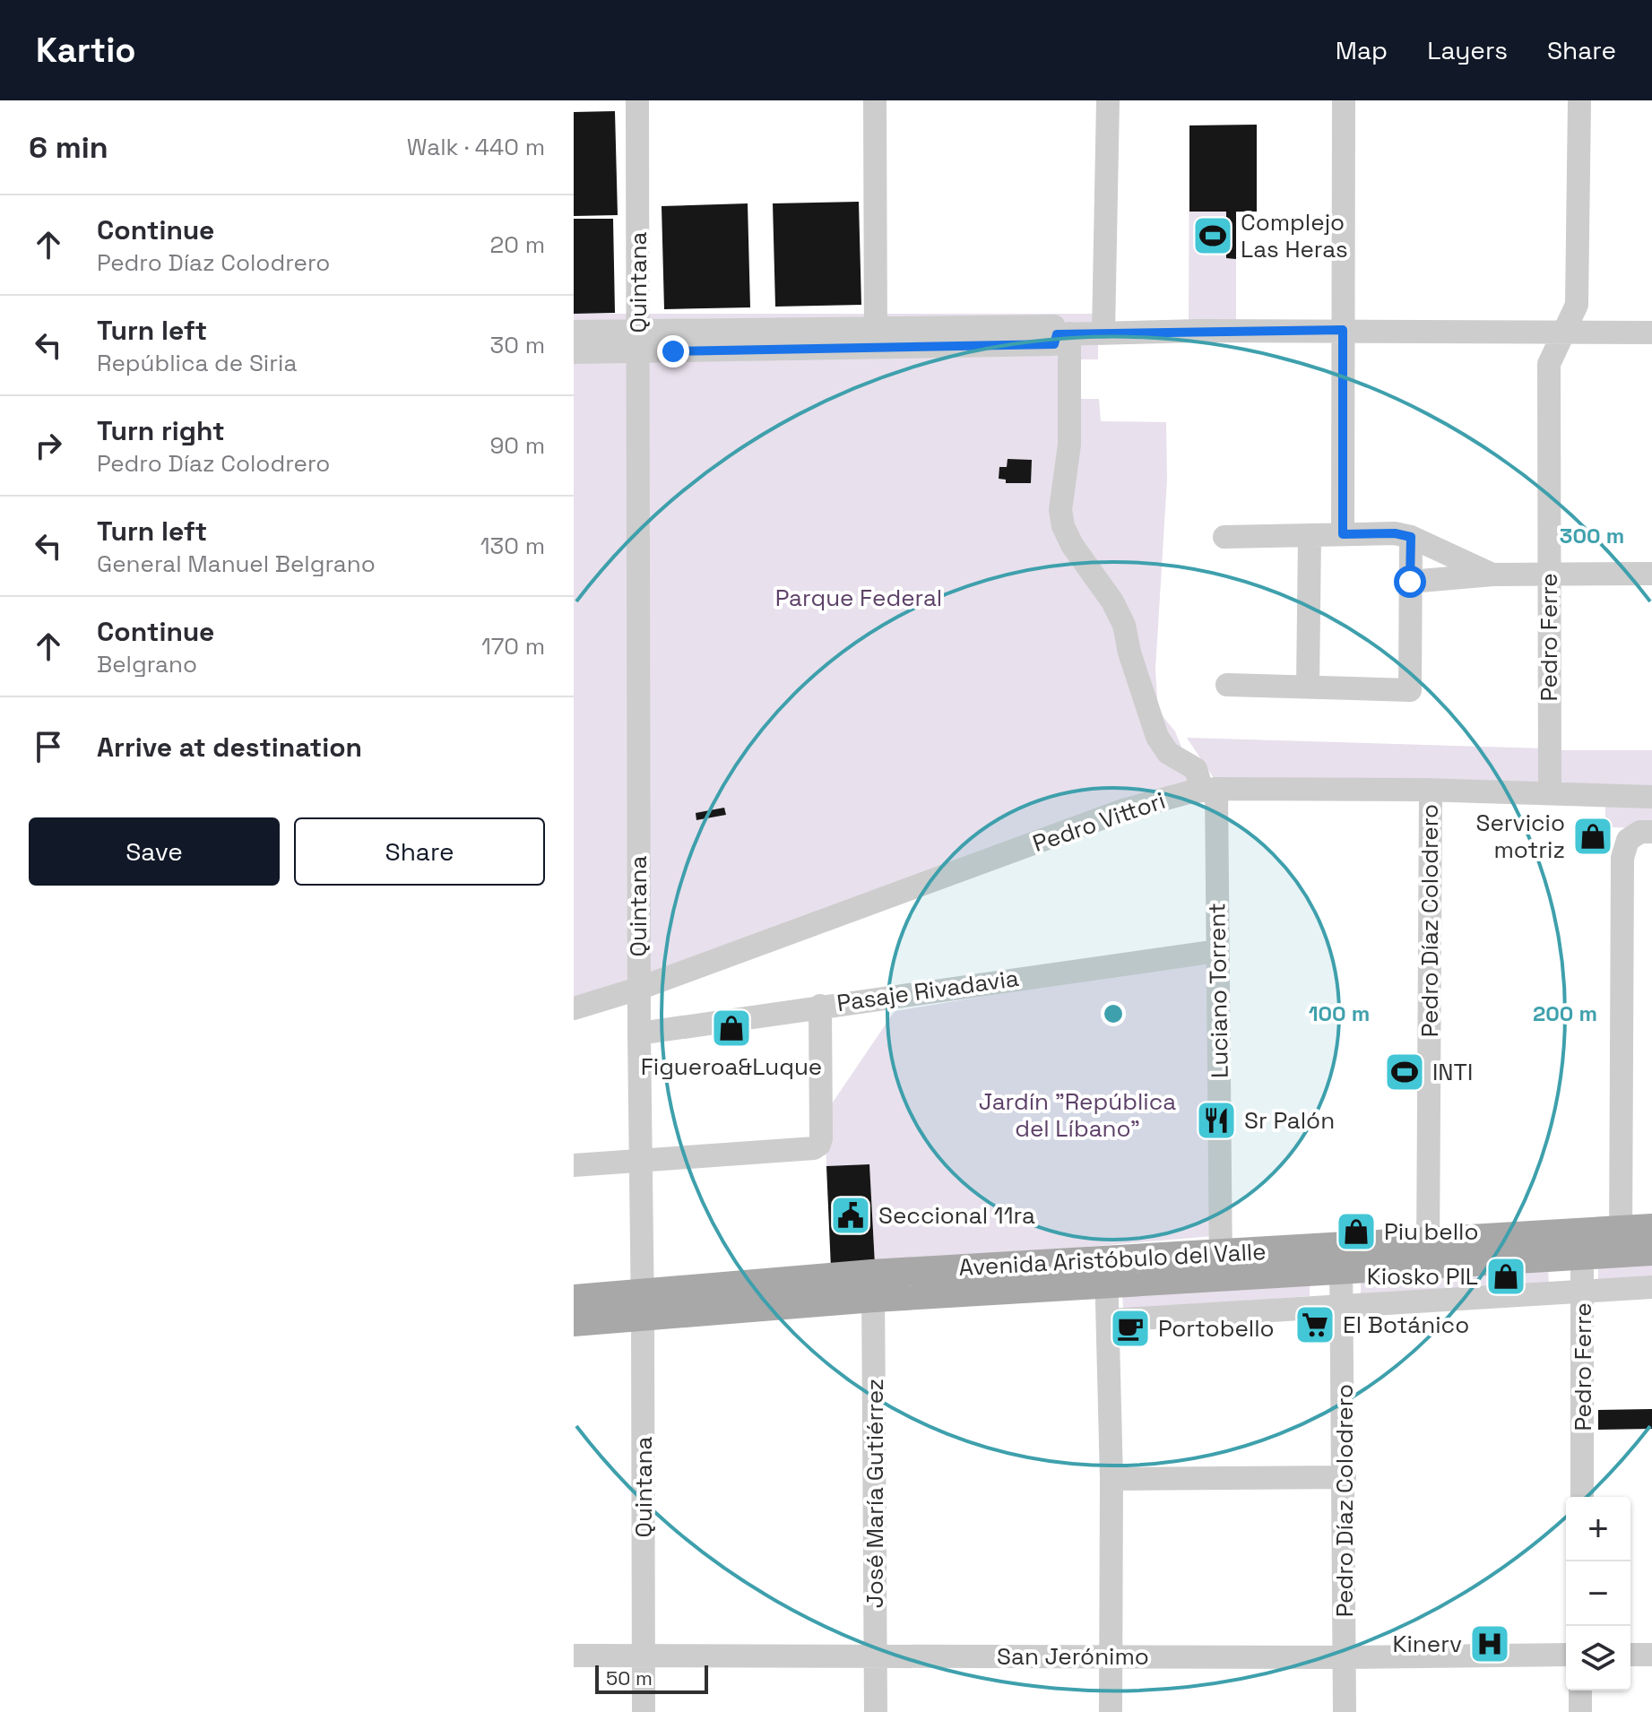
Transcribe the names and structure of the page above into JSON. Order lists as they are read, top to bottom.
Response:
{
  "streets": {
    "main road": ["Avenida Aristóbulo del Valle"],
    "street": [
      "Quintana",
      "Pedro Ferre",
      "Pedro Vittori",
      "Pedro Díaz Colodrero",
      "Pasaje Rivadavia",
      "Luciano Torrent",
      "José María Gutiérrez",
      "San Jerónimo"
    ]
  },
  "crossings": [
    ["Quintana", "Pedro Vittori"],
    ["Quintana", "Pasaje Rivadavia"],
    ["Quintana", "Avenida Aristóbulo del Valle"],
    ["Quintana", "San Jerónimo"],
    ["Pedro Ferre", "Pedro Vittori"],
    ["Pedro Ferre", "Avenida Aristóbulo del Valle"],
    ["Pedro Vittori", "Pedro Díaz Colodrero"],
    ["Pedro Vittori", "Luciano Torrent"],
    ["Pedro Díaz Colodrero", "Avenida Aristóbulo del Valle"],
    ["Pedro Díaz Colodrero", "San Jerónimo"],
    ["Pasaje Rivadavia", "Luciano Torrent"],
    ["Luciano Torrent", "Avenida Aristóbulo del Valle"],
    ["Avenida Aristóbulo del Valle", "José María Gutiérrez"],
    ["José María Gutiérrez", "San Jerónimo"]
  ],
  "parks": ["Parque Federal", "Jardín \"República del Líbano\""],
  "places": {
    "sports": ["Complejo Las Heras", "INTI"],
    "shop": [
      "Servicio motriz",
      "Figueroa&Luque",
      "Piu bello",
      "Kiosko PIL"
    ],
    "restaurant": ["Sr Palón"],
    "public building": ["Seccional 11ra"],
    "supermarket": ["El Botánico"],
    "cafe": ["Portobello"],
    "hospital": ["Kinerv"]
  },
  "scale_bar": "50 m",
  "page": {
    "header": "Kartio",
    "nav": ["Map", "Layers", "Share"],
    "heading": ["6 min", "Walk · 440 m"],
    "list": [
      ["Continue", "Pedro Díaz Colodrero", "20 m"],
      ["Turn left", "República de Siria", "30 m"],
      ["Turn right", "Pedro Díaz Colodrero", "90 m"],
      ["Turn left", "General Manuel Belgrano", "130 m"],
      ["Continue", "Belgrano", "170 m"],
      "Arrive at destination"
    ],
    "buttons": ["Save", "Share"],
    "map_buttons": ["+", "−"],
    "scale": "50 m"
  },
  "rings": ["300 m", "100 m", "200 m"]
}
